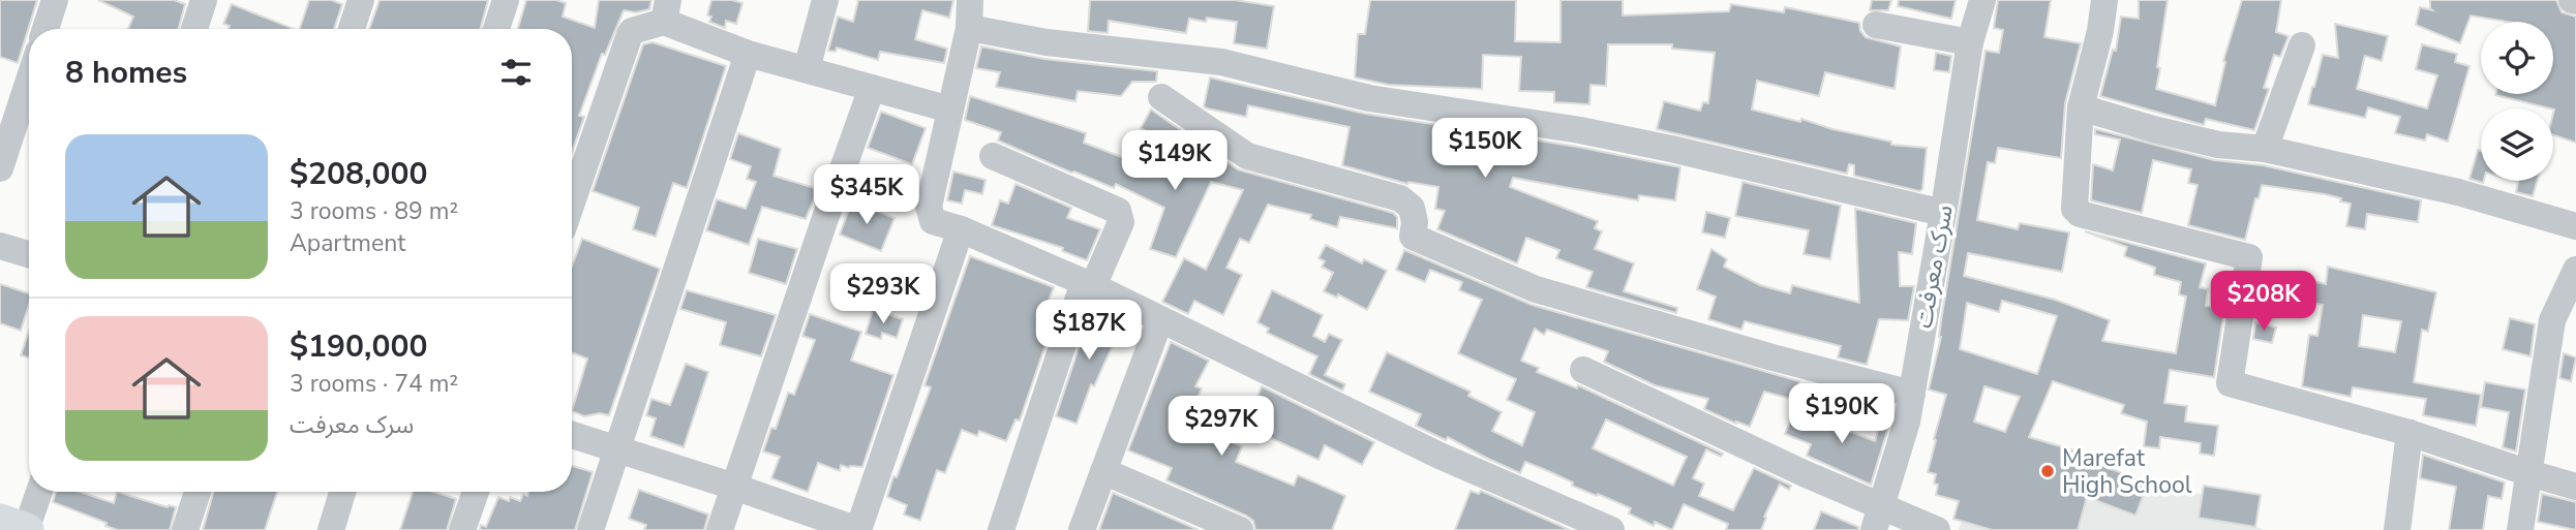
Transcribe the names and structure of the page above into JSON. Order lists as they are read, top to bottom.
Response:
{
  "streets": {
    "street": ["سرک معرفت"]
  },
  "places": ["Marefat High School"],
  "page": {
    "heading": "8 homes",
    "list": [
      {
        "name": "$208,000",
        "note": "3 rooms · 89 m² · Apartment"
      },
      {
        "name": "$190,000",
        "note": "3 rooms · 74 m² · سرک معرفت"
      }
    ],
    "price": [
      "$150K",
      "$149K",
      "$345K",
      "$293K",
      "$208K",
      "$187K",
      "$190K",
      "$297K"
    ]
  }
}
